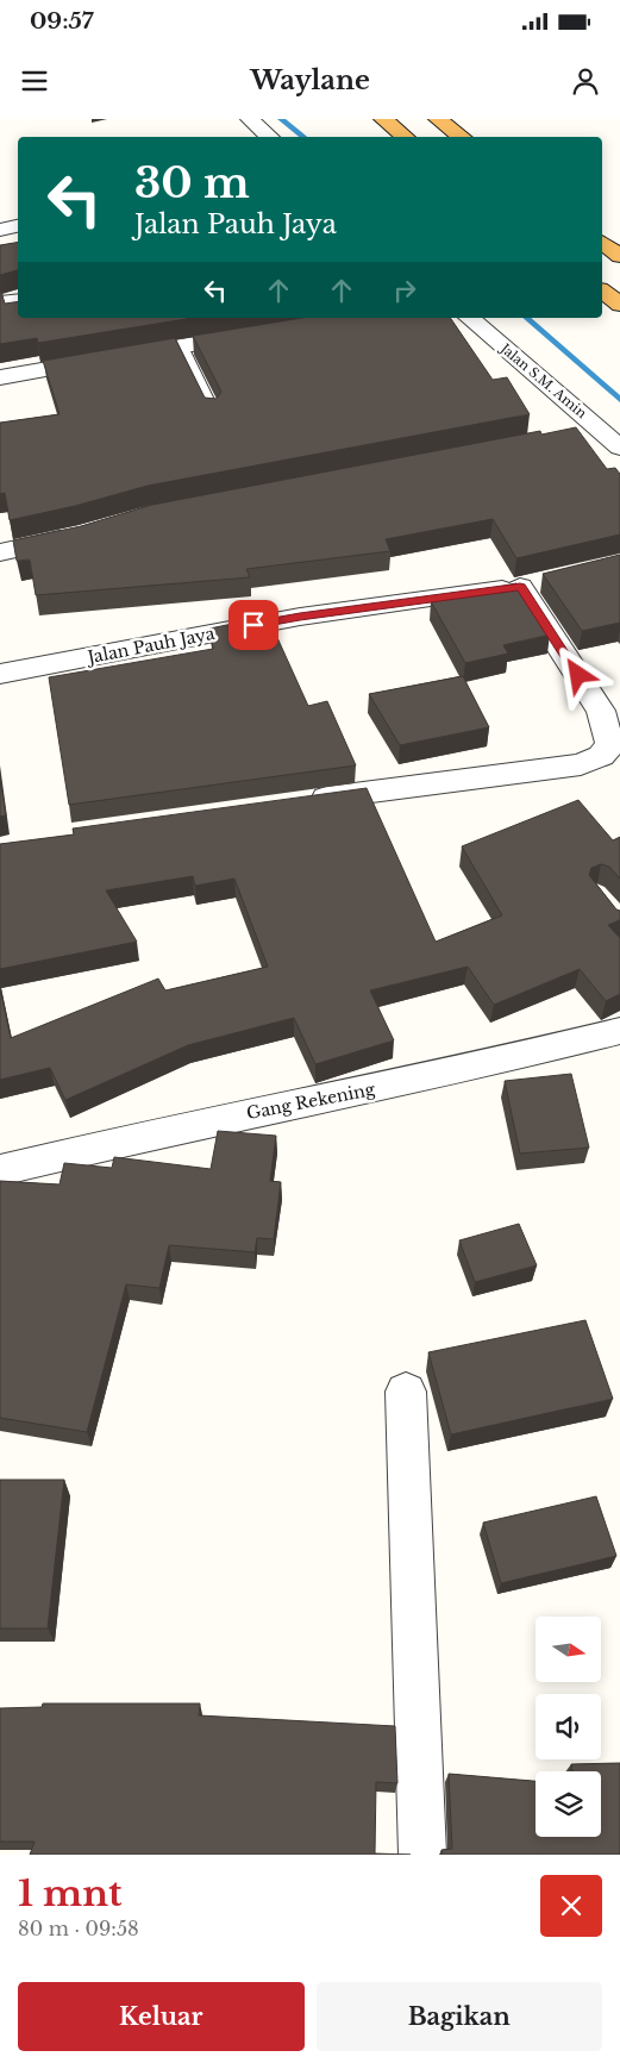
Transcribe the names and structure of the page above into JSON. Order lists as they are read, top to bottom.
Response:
{
  "streets": {
    "street": ["Jalan S.M. Amin", "Jalan Pauh Jaya", "Gang Rekening"]
  },
  "north": "right",
  "page": {
    "status": "09:57",
    "header": "Waylane",
    "turn": ["30 m", "Jalan Pauh Jaya"],
    "heading": ["1 mnt", "80 m · 09:58"],
    "buttons": ["Keluar", "Bagikan"]
  }
}
